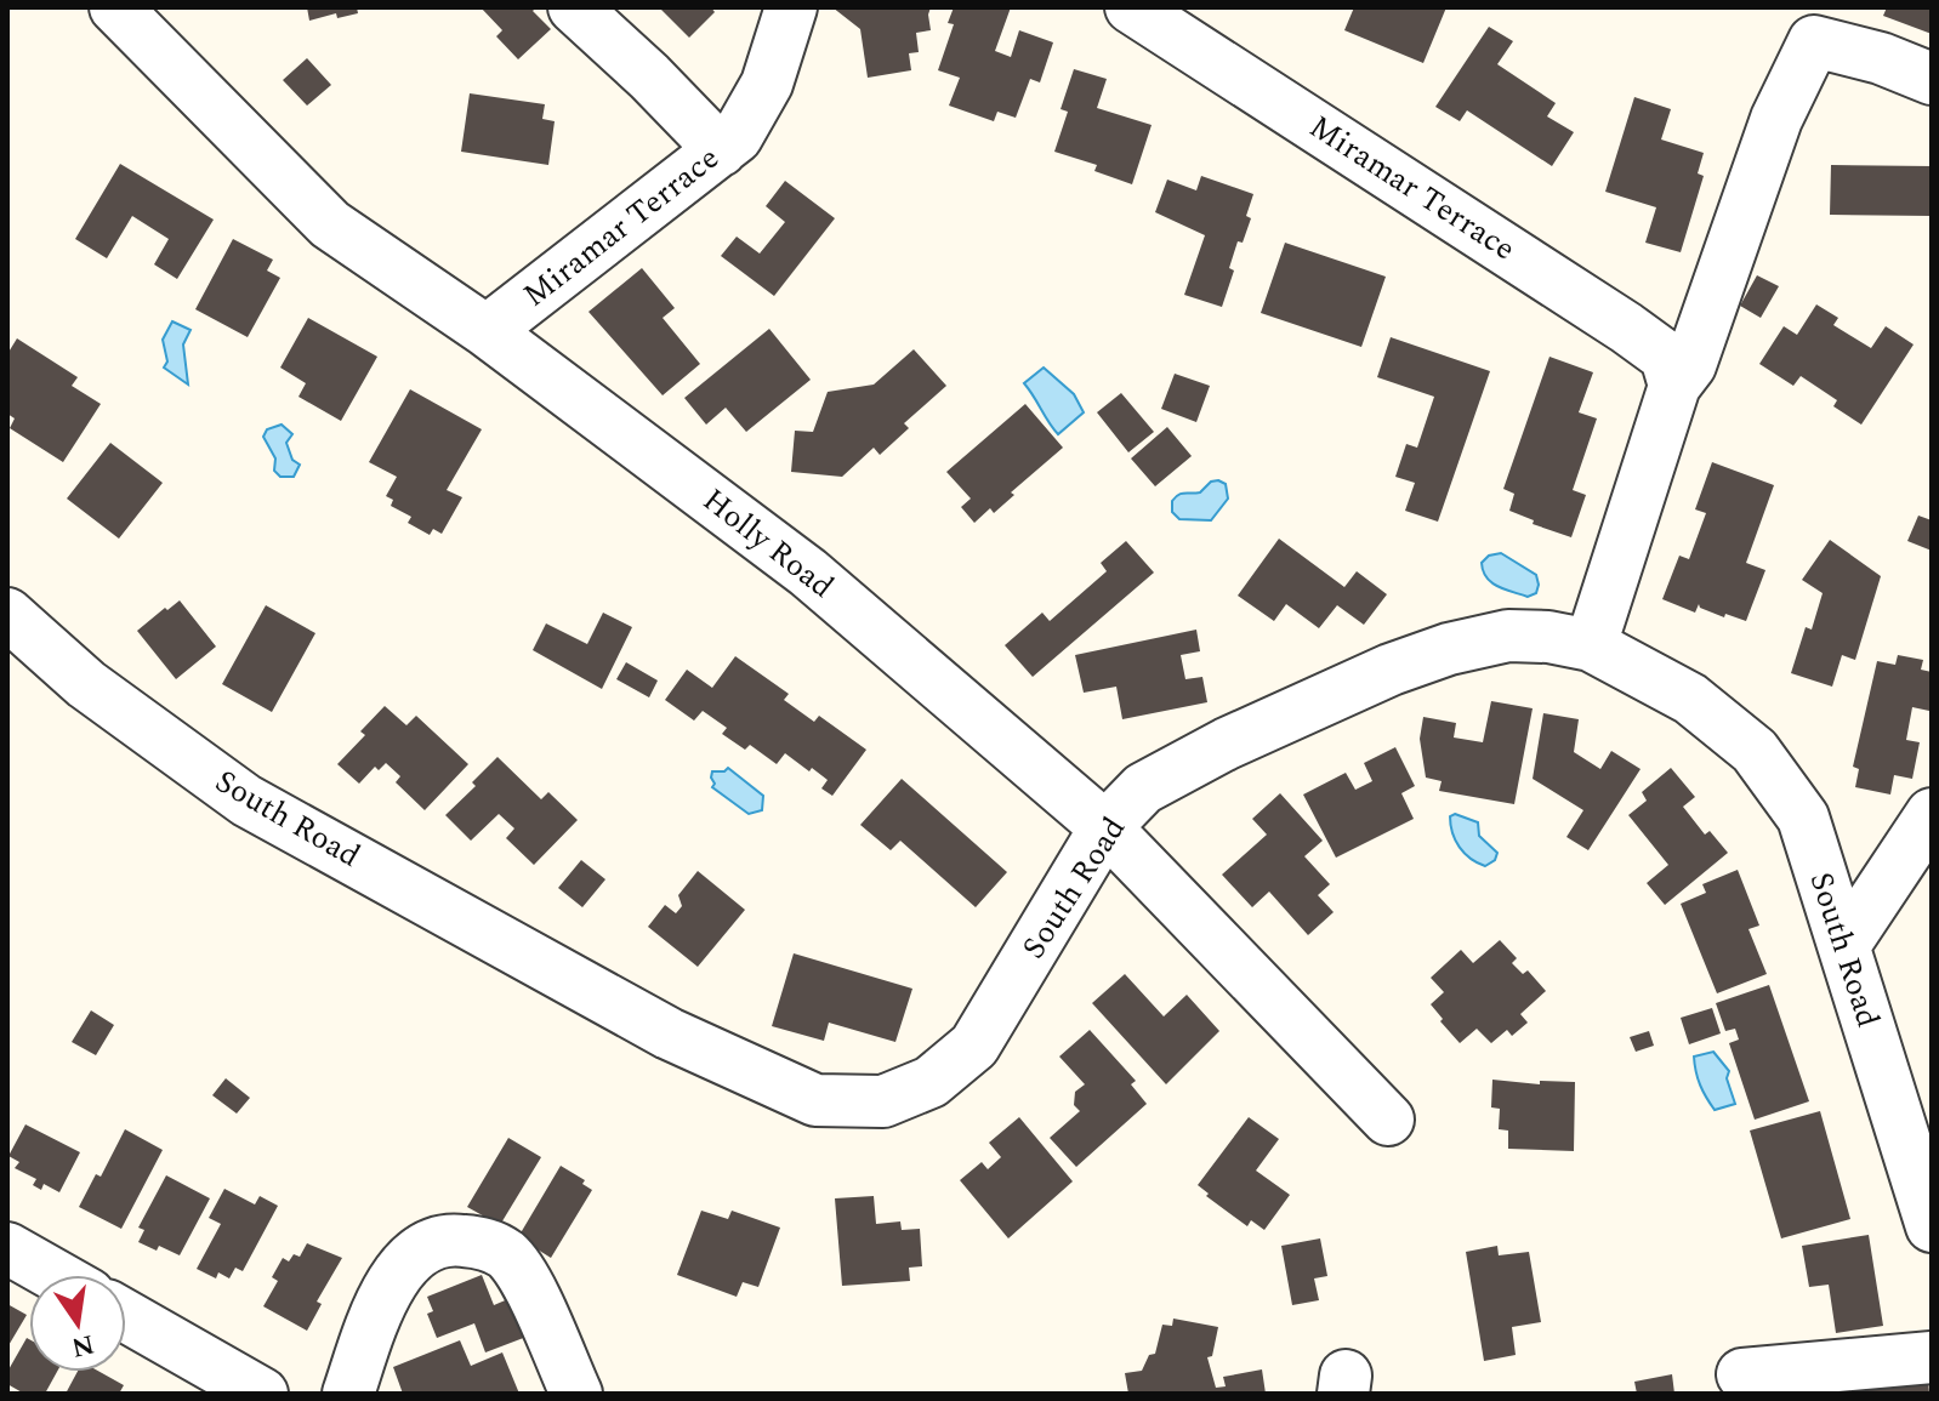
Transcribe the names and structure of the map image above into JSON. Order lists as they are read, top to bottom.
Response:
{
  "streets": {
    "street": ["Miramar Terrace", "Holly Road", "South Road"]
  },
  "crossings": [
    ["Miramar Terrace", "Holly Road"],
    ["Holly Road", "South Road"]
  ],
  "north": "bottom"
}
